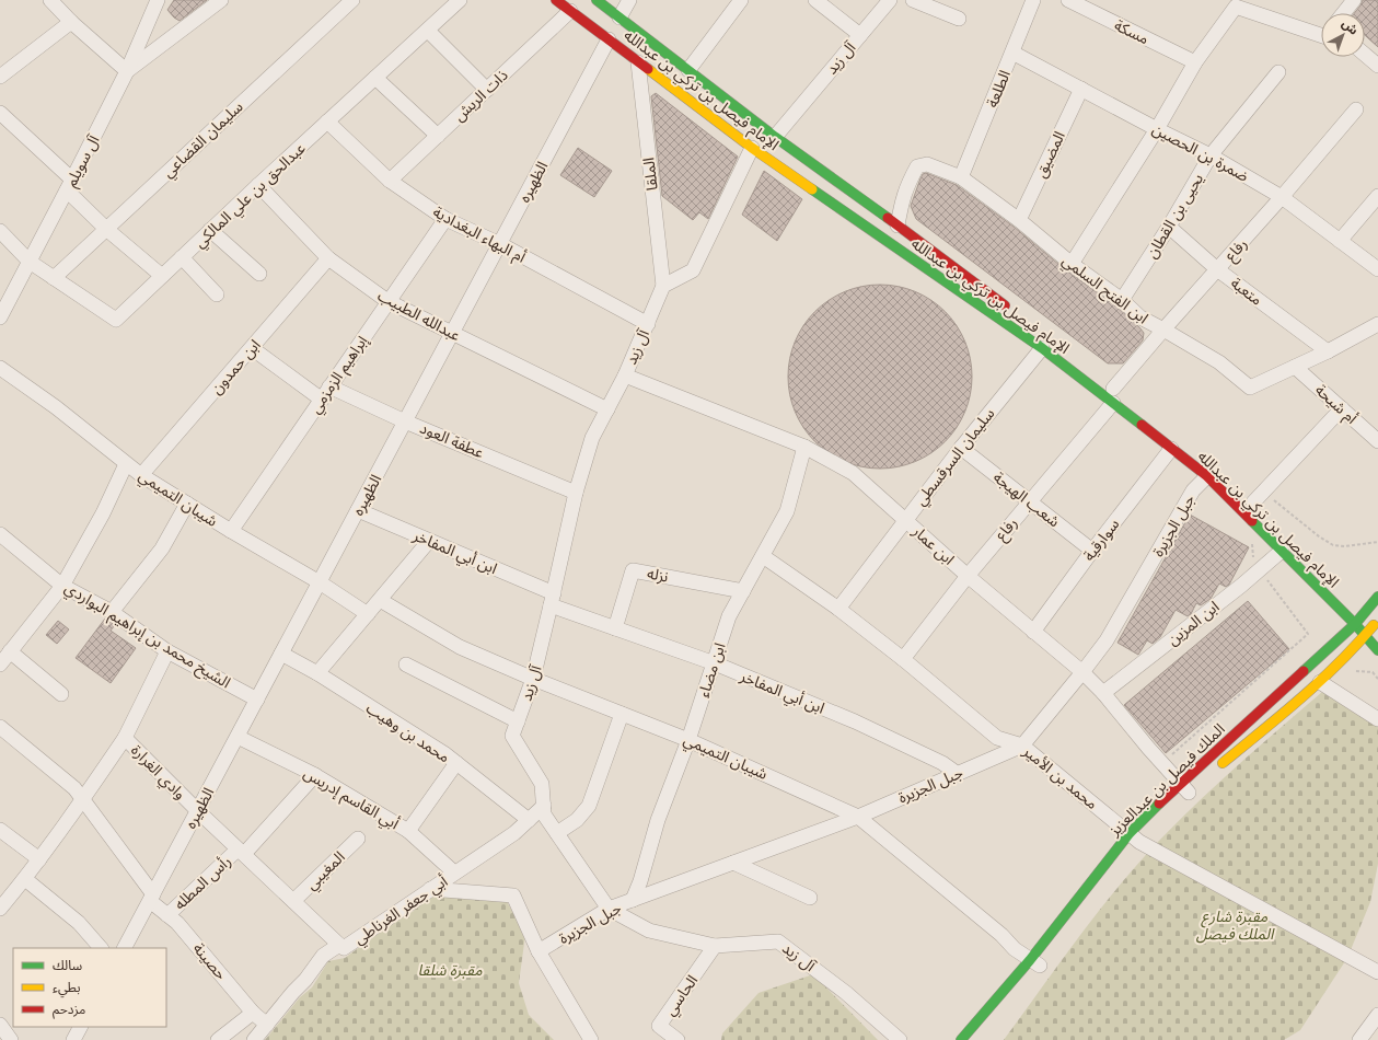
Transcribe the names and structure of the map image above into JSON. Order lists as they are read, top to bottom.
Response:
{
  "streets": {
    "main road": ["الإمام فيصل بن تركي بن عبدالله", "الملك فيصل بن عبدالعزيز"],
    "street": [
      "مسكة",
      "آل زيد",
      "الطلعة",
      "ذات الريش",
      "سليمان القضاعي",
      "ضمرة بن الحصين",
      "المضيق",
      "آل سويلم",
      "الملقا",
      "الظهيره",
      "عبدالحق بن علي المالكي",
      "يحيى بن القطان",
      "أم البهاء البغدادية",
      "رفاع",
      "ابن الفتح السلمي",
      "متعبة",
      "عبدالله الطبيب",
      "ابن حمدون",
      "إبراهيم الزمزمي",
      "أم شيحة",
      "عطفة العود",
      "سليمان السرقسطي",
      "شيبان التميمي",
      "شعب الهيجة",
      "جبل الجزيرة",
      "سوارقية",
      "ابن عمار",
      "ابن أبي المفاخر",
      "نزله",
      "ابن المزين",
      "الشيخ محمد بن إبراهيم البواردي",
      "ابن مضاء",
      "محمد بن وهيب",
      "وادي الغرارة",
      "محمد بن الأمير",
      "أبي القاسم إدريس",
      "المغيبي",
      "رأس المطله",
      "أبي جعفر الغرناطي",
      "حصينة",
      "الحاسي"
    ]
  },
  "crossings": [
    ["آل زيد", "الإمام فيصل بن تركي بن عبدالله"],
    ["آل زيد", "الملقا"],
    ["آل زيد", "أم البهاء البغدادية"],
    ["آل زيد", "عبدالله الطبيب"],
    ["آل زيد", "عطفة العود"],
    ["آل زيد", "شيبان التميمي"],
    ["آل زيد", "جبل الجزيرة"],
    ["آل زيد", "ابن عمار"],
    ["آل زيد", "ابن أبي المفاخر"],
    ["آل زيد", "أبي جعفر الغرناطي"],
    ["آل زيد", "الحاسي"],
    ["الطلعة", "ضمرة بن الحصين"],
    ["الطلعة", "ابن الفتح السلمي"],
    ["الإمام فيصل بن تركي بن عبدالله", "ذات الريش"],
    ["الإمام فيصل بن تركي بن عبدالله", "الملقا"],
    ["الإمام فيصل بن تركي بن عبدالله", "الظهيره"],
    ["الإمام فيصل بن تركي بن عبدالله", "رفاع"],
    ["الإمام فيصل بن تركي بن عبدالله", "ابن الفتح السلمي"],
    ["الإمام فيصل بن تركي بن عبدالله", "سليمان السرقسطي"],
    ["الإمام فيصل بن تركي بن عبدالله", "جبل الجزيرة"],
    ["الإمام فيصل بن تركي بن عبدالله", "سوارقية"],
    ["الإمام فيصل بن تركي بن عبدالله", "ابن المزين"],
    ["الإمام فيصل بن تركي بن عبدالله", "الملك فيصل بن عبدالعزيز"],
    ["ذات الريش", "أم البهاء البغدادية"],
    ["سليمان القضاعي", "عبدالحق بن علي المالكي"],
    ["ضمرة بن الحصين", "المضيق"],
    ["ضمرة بن الحصين", "يحيى بن القطان"],
    ["ضمرة بن الحصين", "رفاع"],
    ["المضيق", "ابن الفتح السلمي"],
    ["آل سويلم", "عبدالحق بن علي المالكي"],
    ["الظهيره", "أم البهاء البغدادية"],
    ["الظهيره", "عبدالله الطبيب"],
    ["الظهيره", "عطفة العود"],
    ["الظهيره", "شيبان التميمي"],
    ["الظهيره", "ابن أبي المفاخر"],
    ["الظهيره", "الشيخ محمد بن إبراهيم البواردي"],
    ["الظهيره", "محمد بن وهيب"],
    ["الظهيره", "وادي الغرارة"],
    ["الظهيره", "أبي القاسم إدريس"],
    ["الظهيره", "حصينة"],
    ["عبدالحق بن علي المالكي", "أم البهاء البغدادية"],
    ["عبدالحق بن علي المالكي", "عبدالله الطبيب"],
    ["يحيى بن القطان", "ابن الفتح السلمي"],
    ["يحيى بن القطان", "متعبة"],
    ["أم البهاء البغدادية", "إبراهيم الزمزمي"],
    ["رفاع", "ابن الفتح السلمي"],
    ["رفاع", "متعبة"],
    ["رفاع", "شعب الهيجة"],
    ["رفاع", "ابن عمار"],
    ["رفاع", "محمد بن الأمير"],
    ["ابن الفتح السلمي", "متعبة"],
    ["ابن الفتح السلمي", "أم شيحة"],
    ["عبدالله الطبيب", "ابن حمدون"],
    ["عبدالله الطبيب", "إبراهيم الزمزمي"],
    ["ابن حمدون", "شيبان التميمي"],
    ["إبراهيم الزمزمي", "عطفة العود"],
    ["إبراهيم الزمزمي", "شيبان التميمي"],
    ["سليمان السرقسطي", "شعب الهيجة"],
    ["سليمان السرقسطي", "ابن عمار"],
    ["سليمان السرقسطي", "محمد بن الأمير"],
    ["شيبان التميمي", "جبل الجزيرة"],
    ["شيبان التميمي", "ابن مضاء"],
    ["شيبان التميمي", "الملك فيصل بن عبدالعزيز"],
    ["شعب الهيجة", "سوارقية"],
    ["جبل الجزيرة", "ابن عمار"],
    ["جبل الجزيرة", "ابن أبي المفاخر"],
    ["جبل الجزيرة", "ابن مضاء"],
    ["جبل الجزيرة", "محمد بن الأمير"],
    ["سوارقية", "ابن عمار"],
    ["ابن عمار", "ابن المزين"],
    ["ابن عمار", "ابن مضاء"],
    ["ابن عمار", "الملك فيصل بن عبدالعزيز"],
    ["ابن أبي المفاخر", "نزله"],
    ["ابن أبي المفاخر", "ابن مضاء"],
    ["نزله", "ابن مضاء"],
    ["الشيخ محمد بن إبراهيم البواردي", "وادي الغرارة"],
    ["ابن مضاء", "محمد بن الأمير"],
    ["محمد بن وهيب", "أبي جعفر الغرناطي"],
    ["وادي الغرارة", "المغيبي"],
    ["وادي الغرارة", "رأس المطله"],
    ["وادي الغرارة", "أبي جعفر الغرناطي"],
    ["محمد بن الأمير", "الملك فيصل بن عبدالعزيز"],
    ["أبي القاسم إدريس", "رأس المطله"],
    ["أبي القاسم إدريس", "أبي جعفر الغرناطي"],
    ["رأس المطله", "حصينة"],
    ["أبي جعفر الغرناطي", "حصينة"]
  ],
  "parks": ["مقبرة شارع الملك فيصل", "مقبرة شلقا"],
  "legend": ["سالك", "بطيء", "مزدحم"],
  "north": "top right"
}
